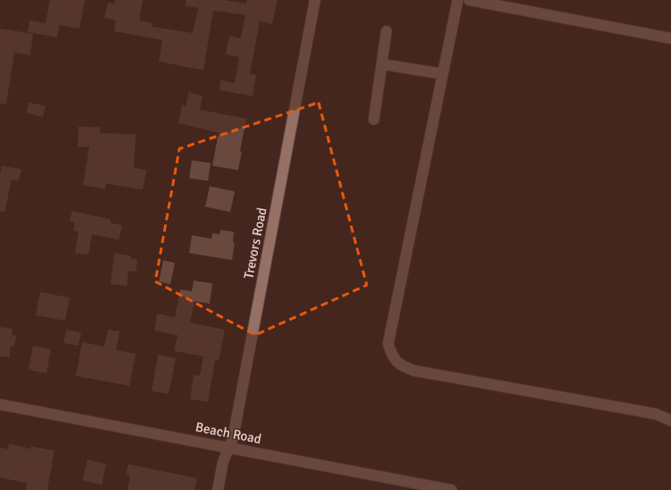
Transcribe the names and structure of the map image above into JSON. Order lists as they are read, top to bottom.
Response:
{
  "streets": {
    "street": ["Trevors Road", "Beach Road"]
  },
  "crossings": [
    ["Trevors Road", "Beach Road"]
  ]
}
